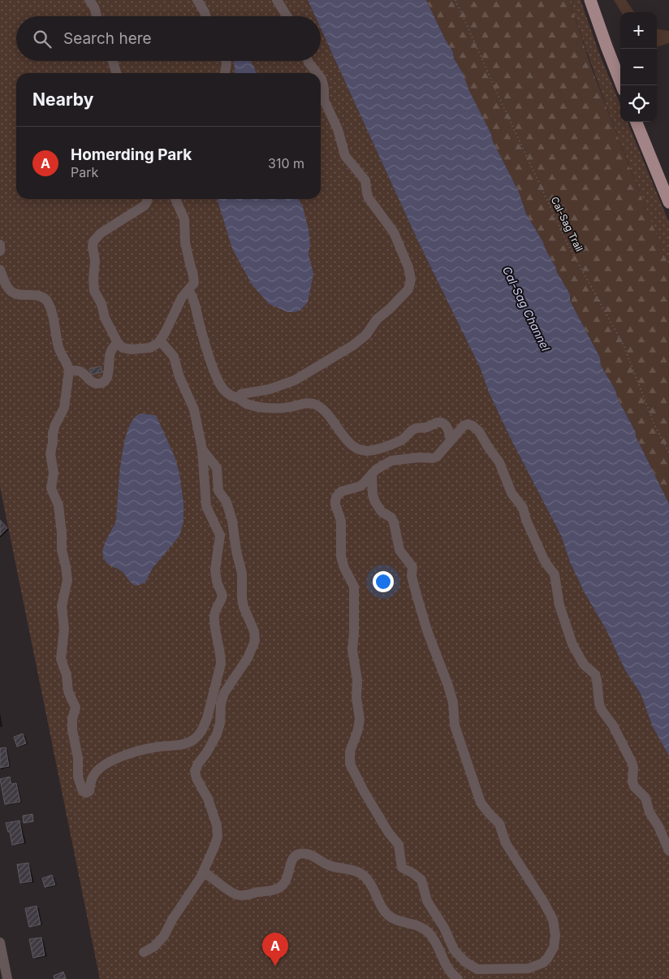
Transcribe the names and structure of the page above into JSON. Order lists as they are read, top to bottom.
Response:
{
  "streets": {
    "path": ["Cal-Sag Trail"]
  },
  "water": ["Cal-Sag Channel"],
  "page": {
    "map_buttons": ["+", "−"],
    "search": "Search here",
    "heading": "Nearby",
    "list": [
      {
        "mark": "A",
        "name": "Homerding Park",
        "note": "Park",
        "value": "310 m"
      }
    ],
    "pins": "A"
  }
}
